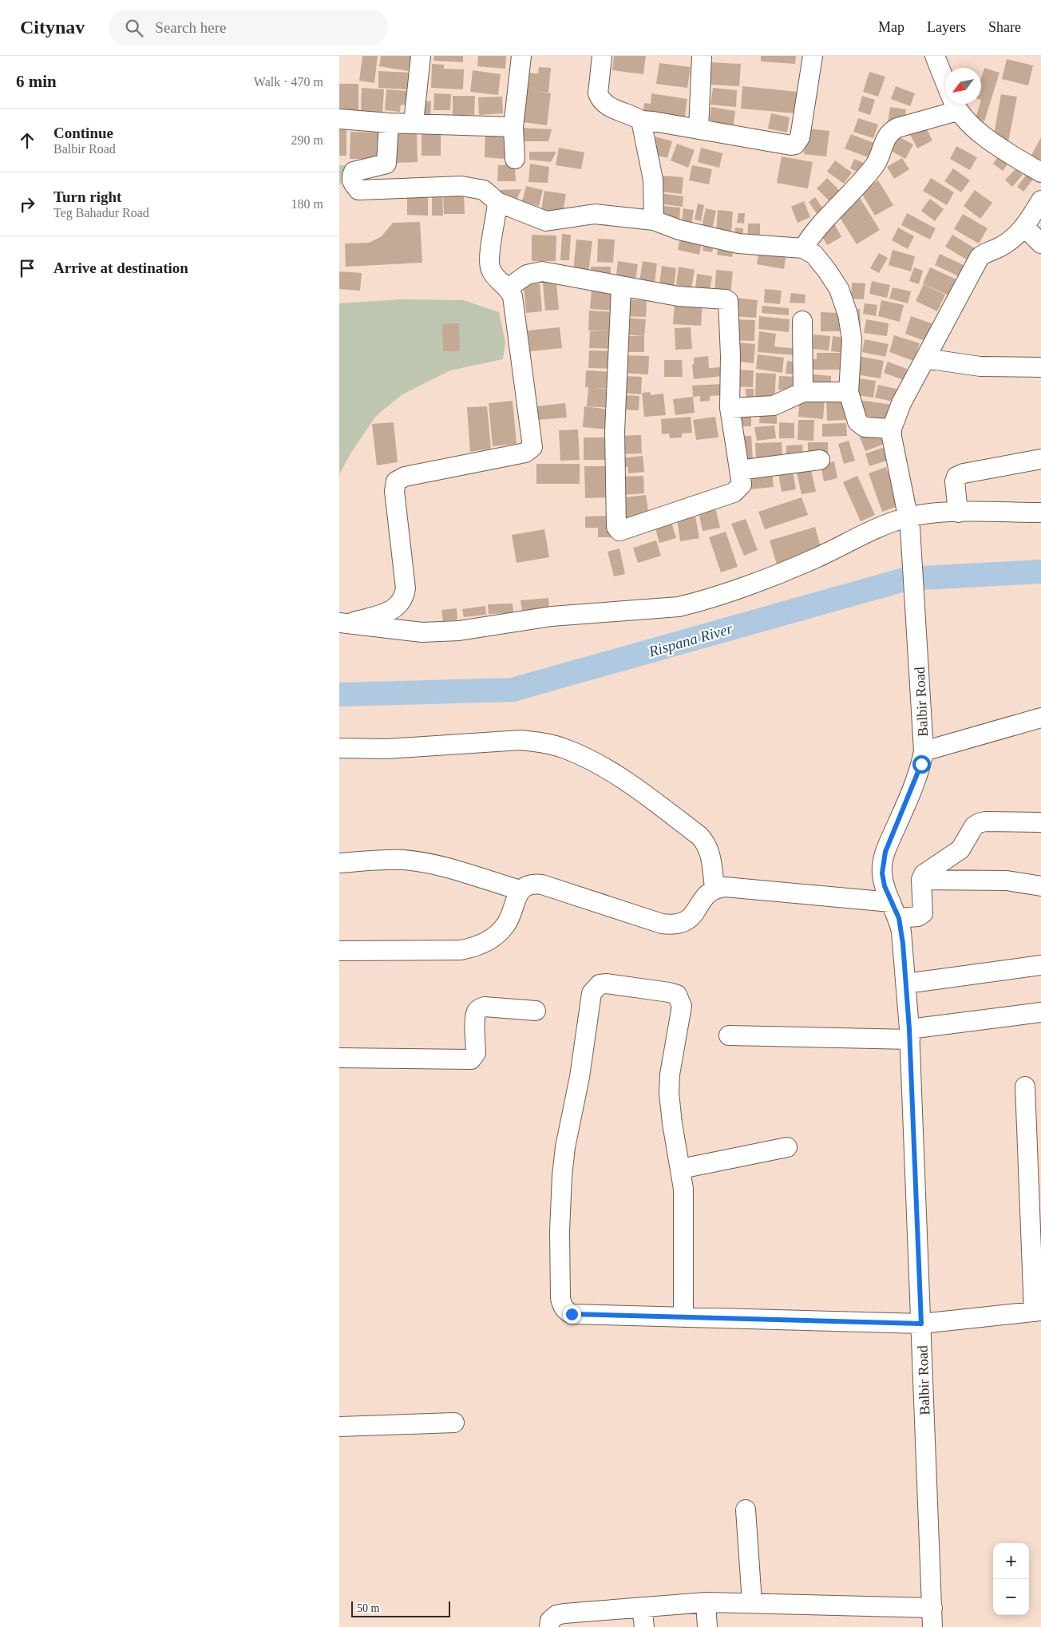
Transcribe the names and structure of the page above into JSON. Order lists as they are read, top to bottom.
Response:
{
  "streets": {
    "street": ["Balbir Road"]
  },
  "water": ["Rispana River"],
  "scale_bar": "50 m",
  "north": "bottom left",
  "page": {
    "header": "Citynav",
    "search": "Search here",
    "nav": ["Map", "Layers", "Share"],
    "heading": ["6 min", "Walk · 470 m"],
    "list": [
      ["Continue", "Balbir Road", "290 m"],
      ["Turn right", "Teg Bahadur Road", "180 m"],
      "Arrive at destination"
    ],
    "map_buttons": ["+", "−"],
    "scale": "50 m"
  }
}
